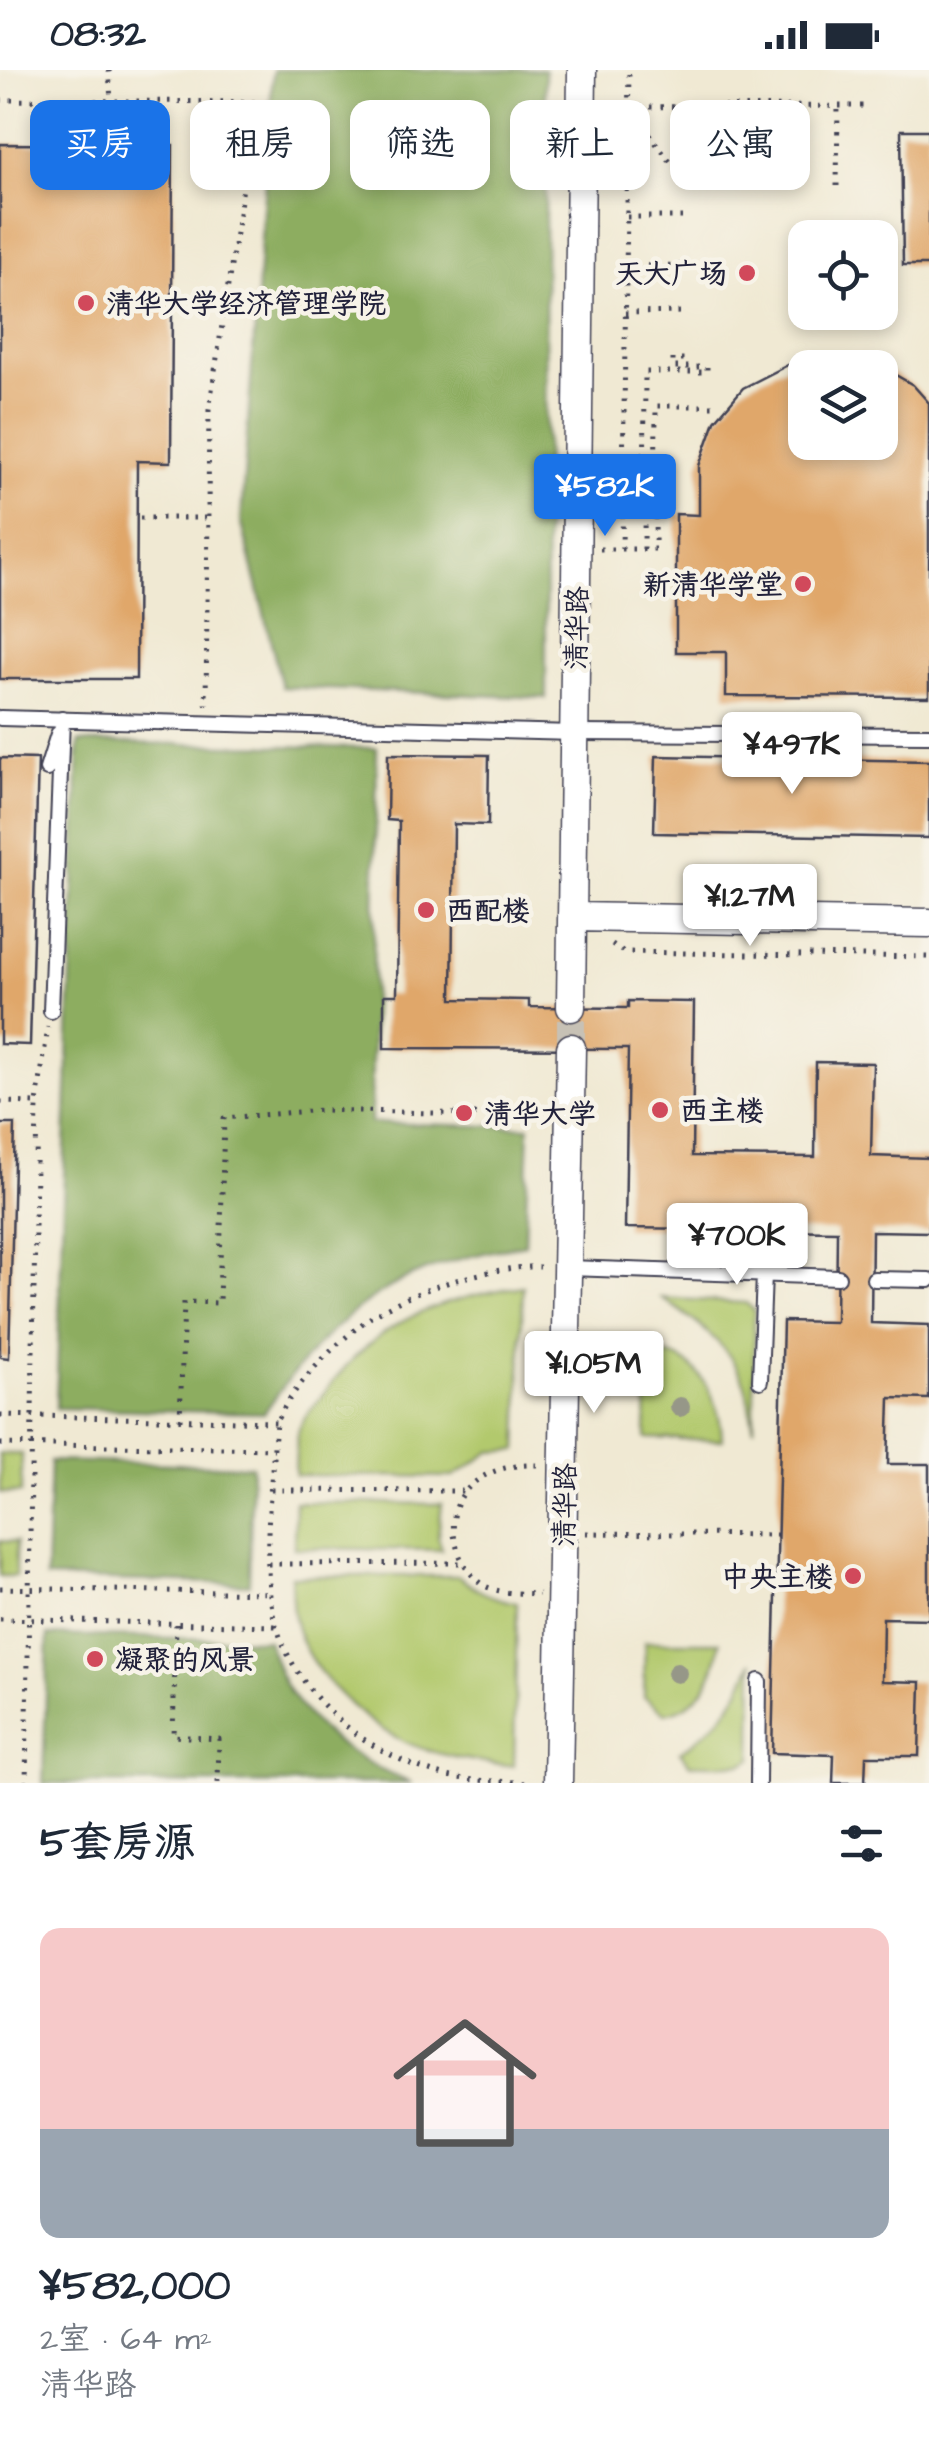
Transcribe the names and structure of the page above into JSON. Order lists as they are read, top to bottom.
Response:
{
  "streets": {
    "street": ["清华路"]
  },
  "places": [
    "天大广场",
    "清华大学经济管理学院",
    "新清华学堂",
    "西配楼",
    "西主楼",
    "清华大学",
    "中央主楼",
    "凝聚的风景"
  ],
  "page": {
    "status": "08:32",
    "chip": [
      "买房",
      "租房",
      "筛选",
      "新上",
      "公寓"
    ],
    "price": [
      "¥582K",
      "¥497K",
      "¥1.27M",
      "¥700K",
      "¥1.05M"
    ],
    "heading": "5套房源",
    "list": [
      {
        "name": "¥582,000",
        "note": "2室 · 64 m² · 清华路"
      }
    ]
  }
}
